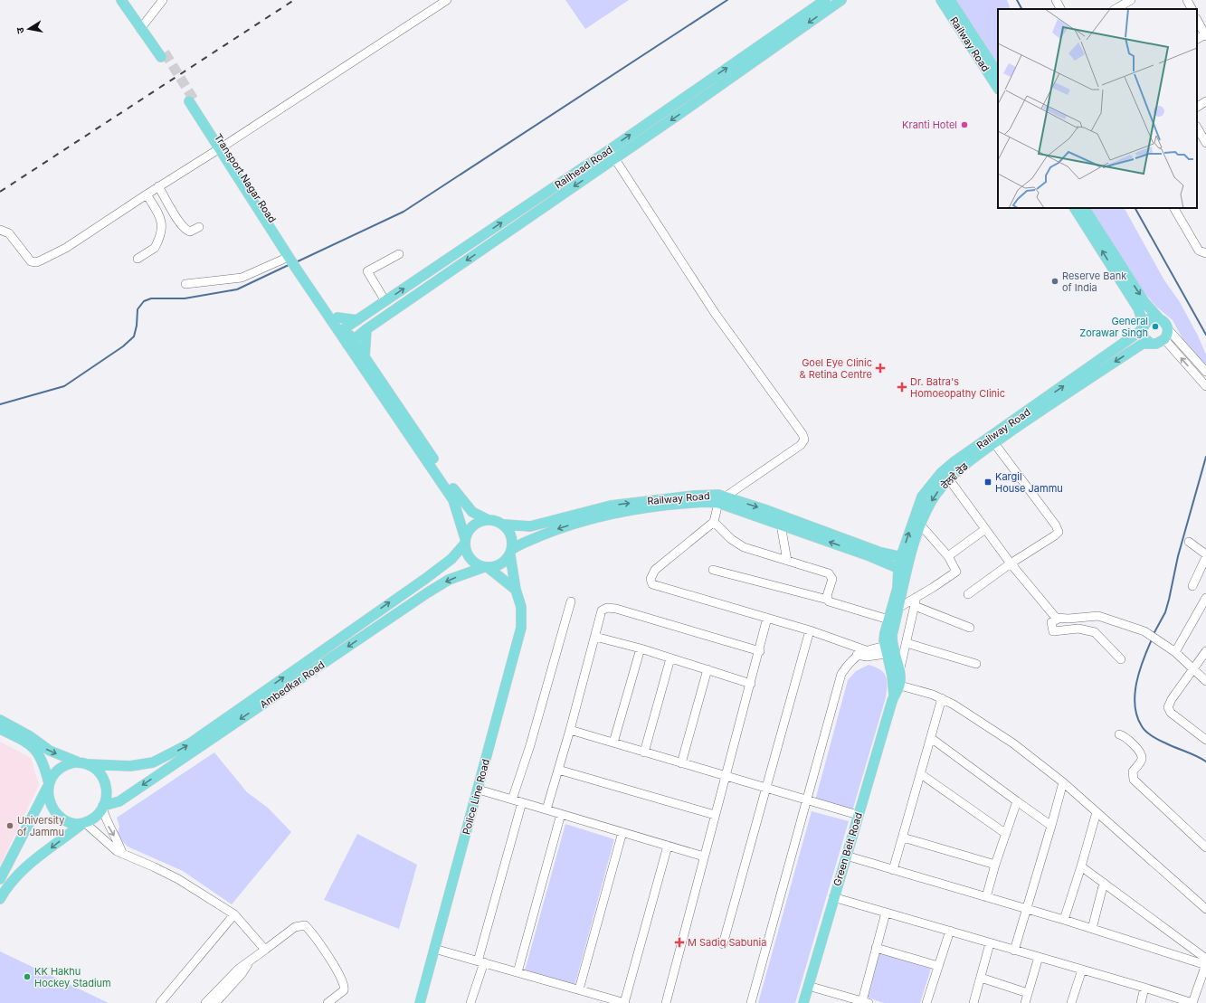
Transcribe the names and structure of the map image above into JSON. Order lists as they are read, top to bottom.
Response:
{
  "streets": {
    "main road": [
      "Railway Road",
      "Railhead Road",
      "Transport Nagar Road",
      "ਰੇਲਵੇ ਰੋਡ",
      "Ambedkar Road",
      "Police Line Road",
      "Green Belt Road"
    ]
  },
  "crossings": [
    ["Railway Road", "ਰੇਲਵੇ ਰੋਡ"],
    ["Railway Road", "Ambedkar Road"],
    ["Railway Road", "Police Line Road"],
    ["Railway Road", "Green Belt Road"],
    ["Ambedkar Road", "Police Line Road"]
  ],
  "one_way": ["ਰੇਲਵੇ ਰੋਡ"],
  "places": {
    "other": [
      "Kranti Hotel",
      "Reserve Bank of India",
      "General Zorawar Singh",
      "University of Jammu",
      "KK Hakhu Hockey Stadium"
    ],
    "health": ["Goel Eye Clinic & Retina Centre", "Dr. Batra's Homoeopathy Clinic", "M Sadiq Sabunia"],
    "transit": ["Kargil House Jammu"]
  },
  "north": "left"
}
